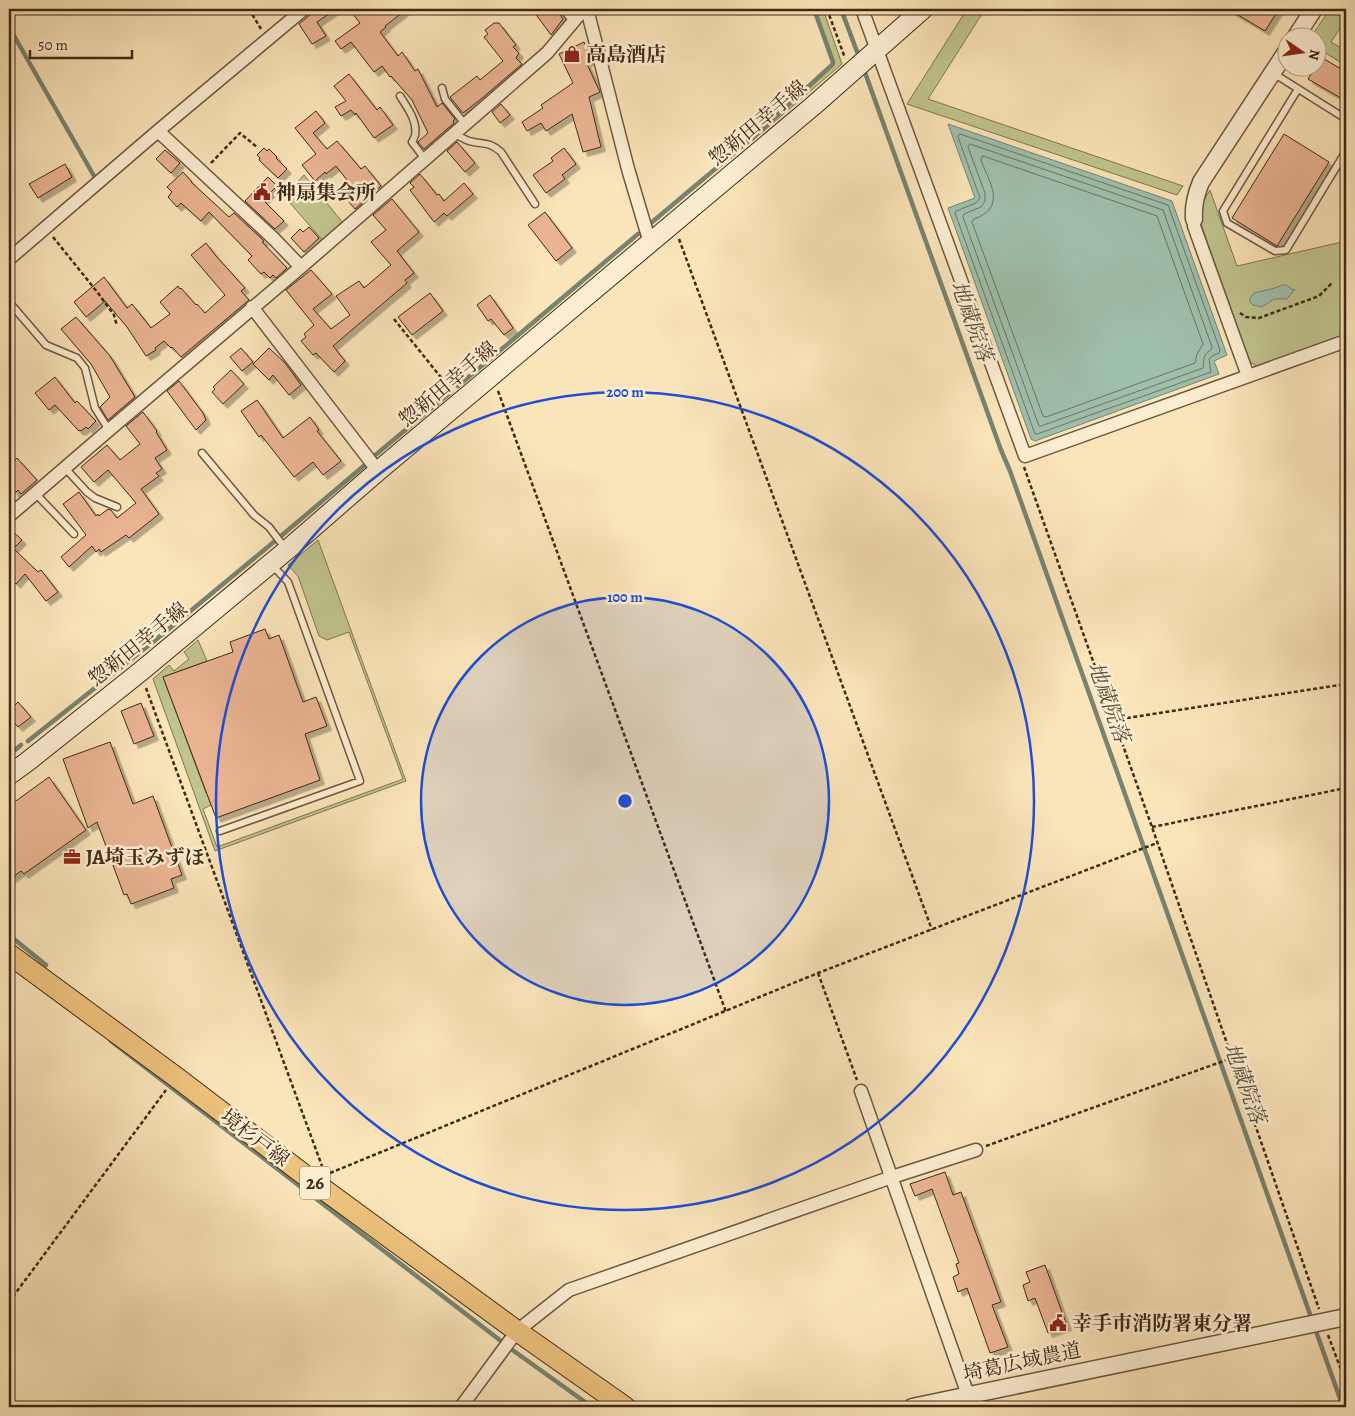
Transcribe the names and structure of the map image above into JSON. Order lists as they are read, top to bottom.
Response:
{
  "streets": {
    "main road": ["惣新田幸手線", "境杉戸線", "26"],
    "street": ["埼葛広域農道"]
  },
  "water": ["地蔵院落"],
  "places": {
    "shop": ["高島酒店"],
    "public building": ["神扇集会所", "幸手市消防署東分署"],
    "office": ["JA埼玉みずほ"]
  },
  "scale_bar": "50 m",
  "north": "right",
  "rings": ["200 m", "100 m"]
}
